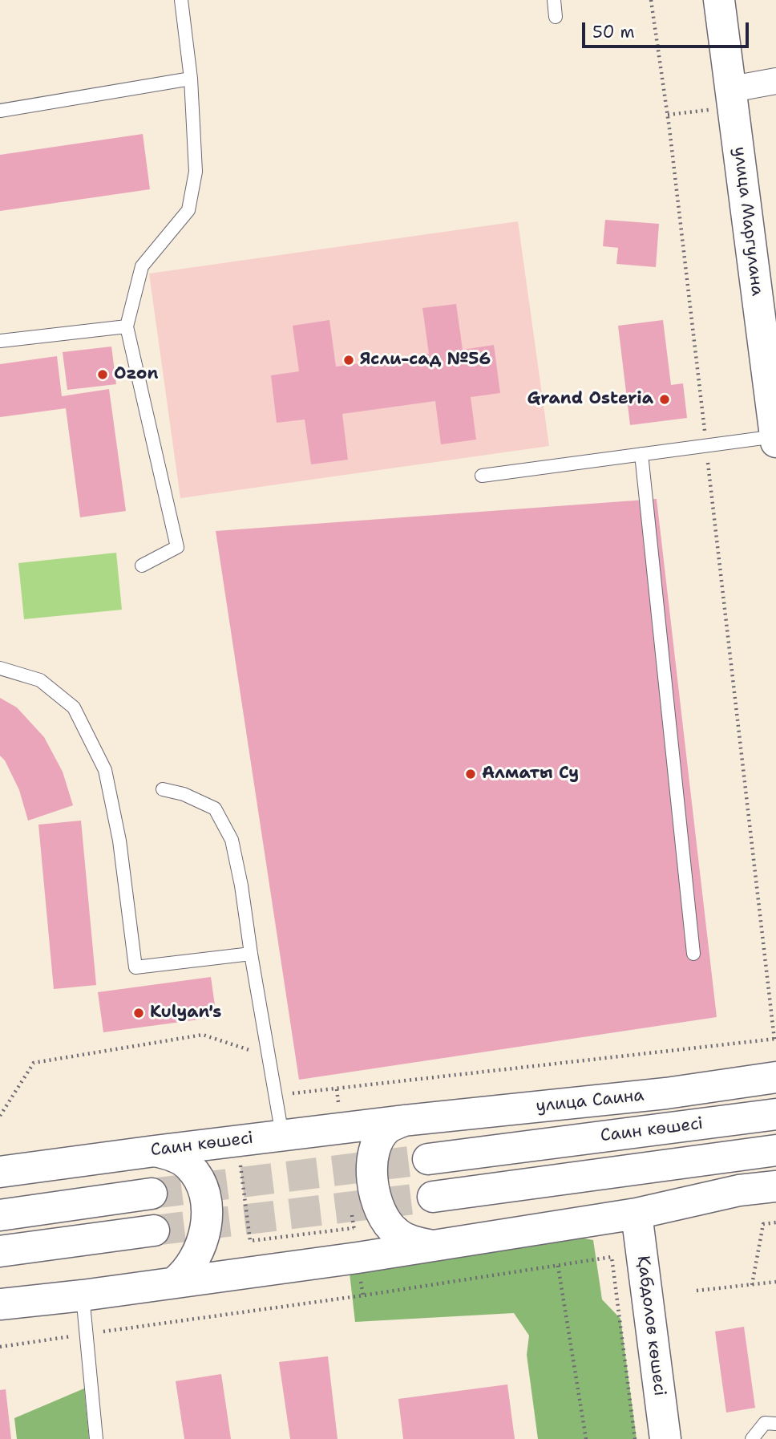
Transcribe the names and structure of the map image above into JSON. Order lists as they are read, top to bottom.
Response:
{
  "streets": {
    "main road": [
      "улица Маргулана",
      "улица Саина",
      "Саин көшесі",
      "Қабдолов көшесі"
    ]
  },
  "crossings": [
    ["улица Саина", "Саин көшесі"]
  ],
  "places": [
    "Ясли-сад №56",
    "Ozon",
    "Grand Osteria",
    "Алматы Су",
    "Kulyan's"
  ],
  "scale_bar": "50 m"
}
